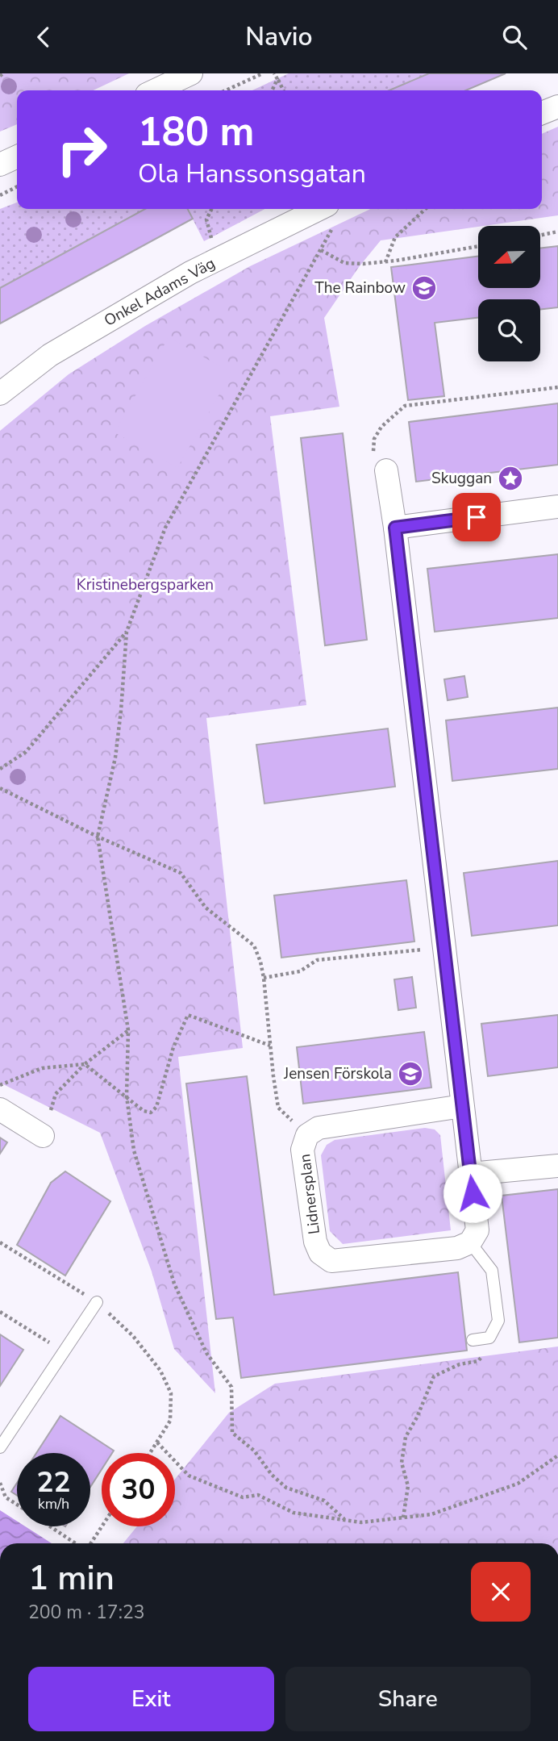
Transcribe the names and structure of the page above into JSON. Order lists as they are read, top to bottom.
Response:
{
  "streets": {
    "street": ["Onkel Adams Väg", "Lidnersplan"]
  },
  "parks": ["Kristinebergsparken"],
  "places": {
    "school or university": ["The Rainbow", "Jensen Förskola"],
    "place": ["Skuggan"]
  },
  "north": "left",
  "page": {
    "header": "Navio",
    "turn": ["180 m", "Ola Hanssonsgatan"],
    "speed": "22 km/h",
    "limit": "30",
    "heading": ["1 min", "200 m · 17:23"],
    "buttons": ["Exit", "Share"]
  }
}
